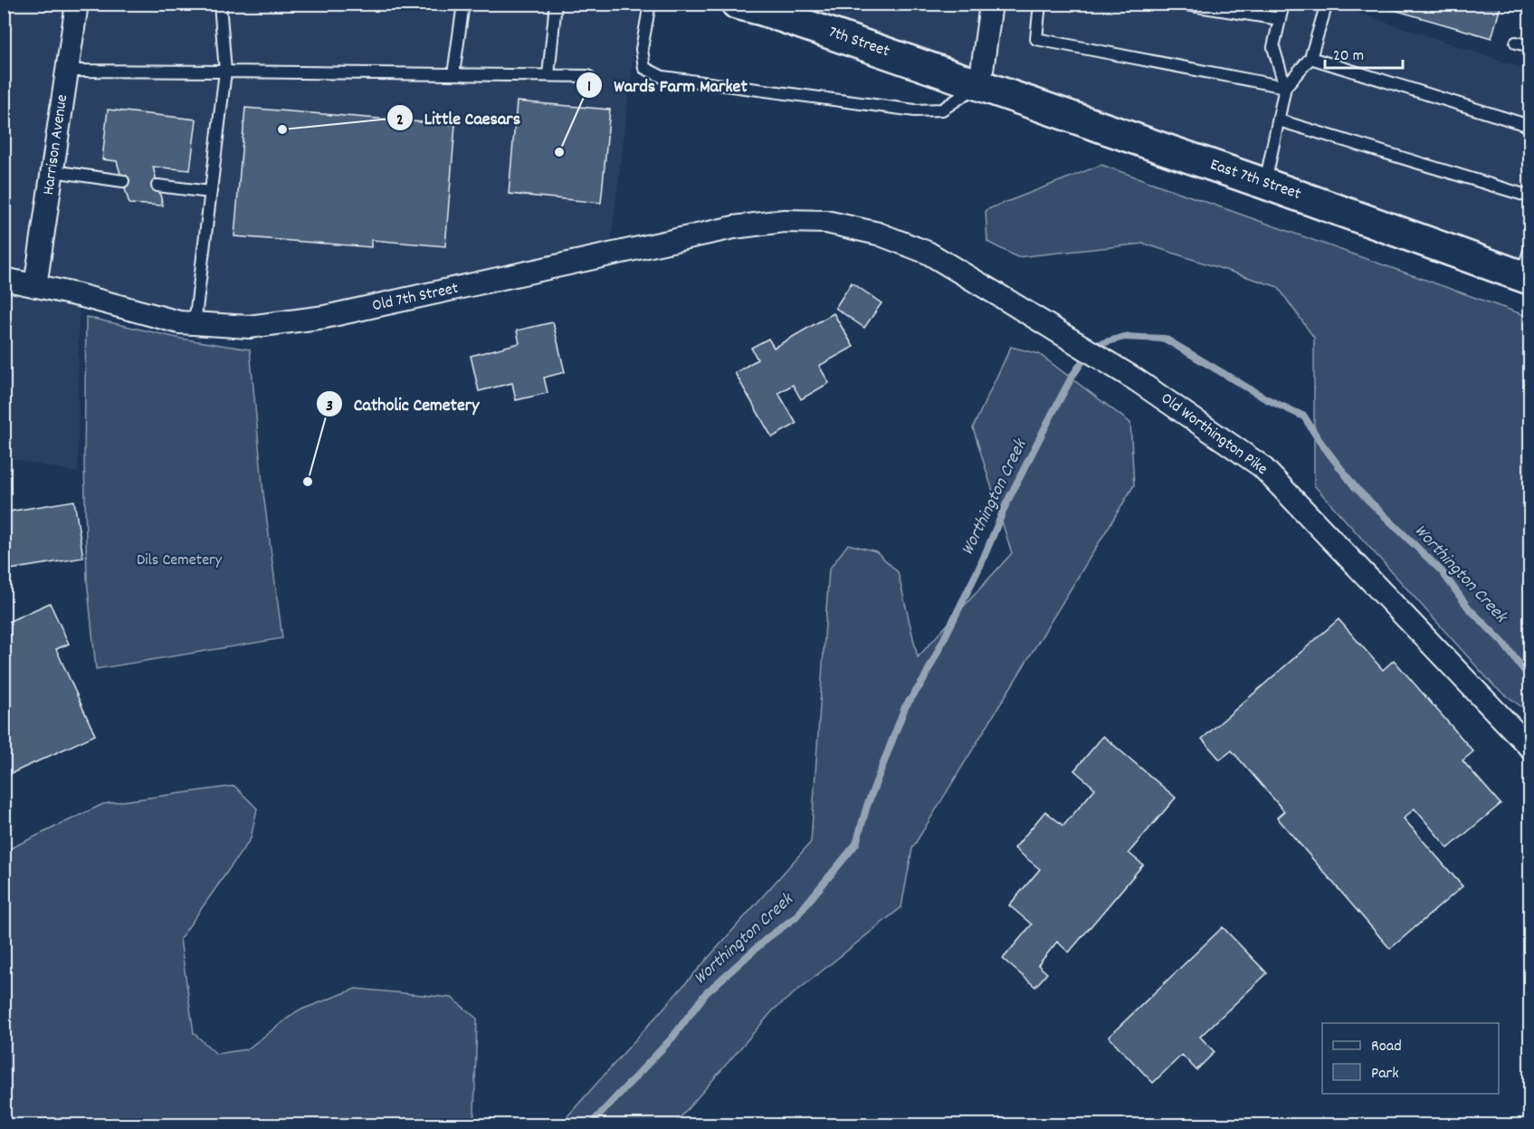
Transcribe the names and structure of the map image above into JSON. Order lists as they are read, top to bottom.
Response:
{
  "streets": {
    "main road": ["7th Street", "East 7th Street"],
    "street": ["Harrison Avenue", "Old 7th Street", "Old Worthington Pike"]
  },
  "crossings": [
    ["7th Street", "East 7th Street"],
    ["Harrison Avenue", "Old 7th Street"],
    ["Old 7th Street", "Old Worthington Pike"]
  ],
  "water": ["Worthington Creek"],
  "parks": ["Dils Cemetery"],
  "places": ["Little Caesars", "Wards Farm Market", "Catholic Cemetery"],
  "legend": ["Road", "Park"],
  "scale_bar": "20 m"
}
